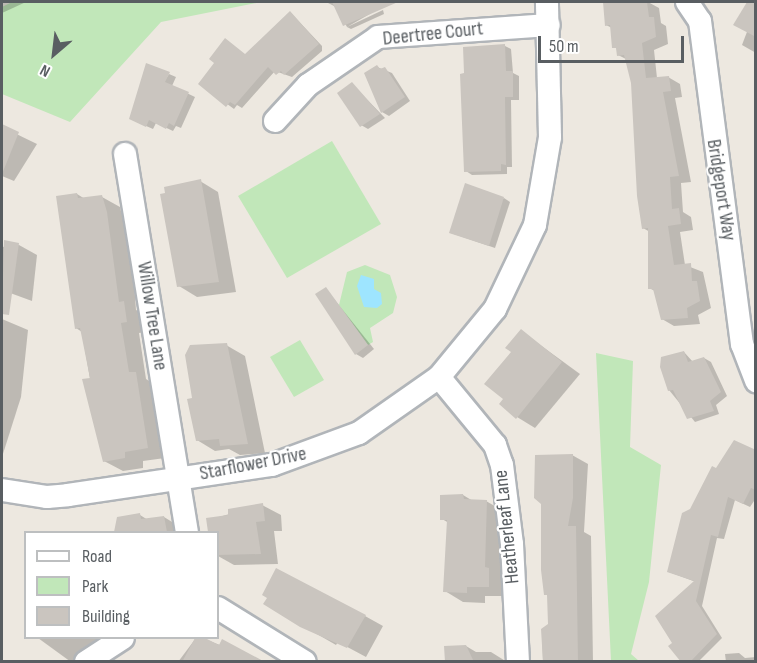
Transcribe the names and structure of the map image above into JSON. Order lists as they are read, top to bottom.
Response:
{
  "streets": {
    "street": [
      "Deertree Court",
      "Bridgeport Way",
      "Willow Tree Lane",
      "Starflower Drive",
      "Heatherleaf Lane"
    ]
  },
  "crossings": [
    ["Deertree Court", "Starflower Drive"],
    ["Willow Tree Lane", "Starflower Drive"],
    ["Starflower Drive", "Heatherleaf Lane"]
  ],
  "legend": ["Road", "Park", "Building"],
  "scale_bar": "50 m",
  "north": "bottom left"
}
